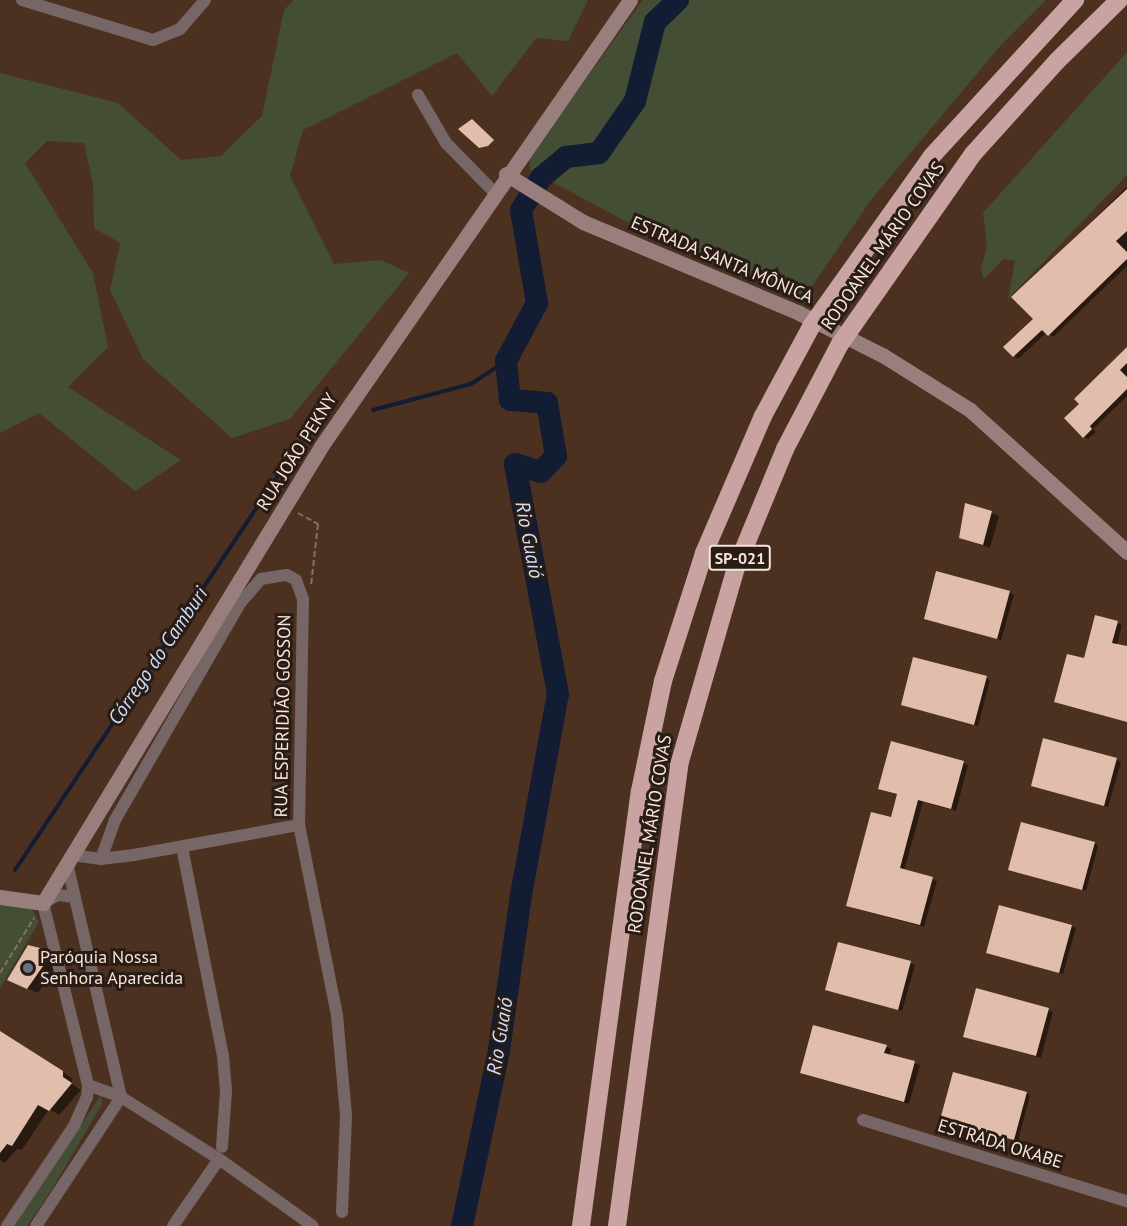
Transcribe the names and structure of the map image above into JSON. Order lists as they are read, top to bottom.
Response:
{
  "streets": {
    "highway": ["RODOANEL MÁRIO COVAS", "SP-021"],
    "main road": ["ESTRADA SANTA MÔNICA", "RUA JOÃO PEKNY"],
    "street": ["RUA ESPERIDIÃO GOSSON", "ESTRADA OKABE"]
  },
  "crossings": [
    ["ESTRADA SANTA MÔNICA", "RUA JOÃO PEKNY"]
  ],
  "water": ["Rio Guaió", "Córrego do Camburi"],
  "places": ["Paróquia Nossa Senhora Aparecida"]
}
